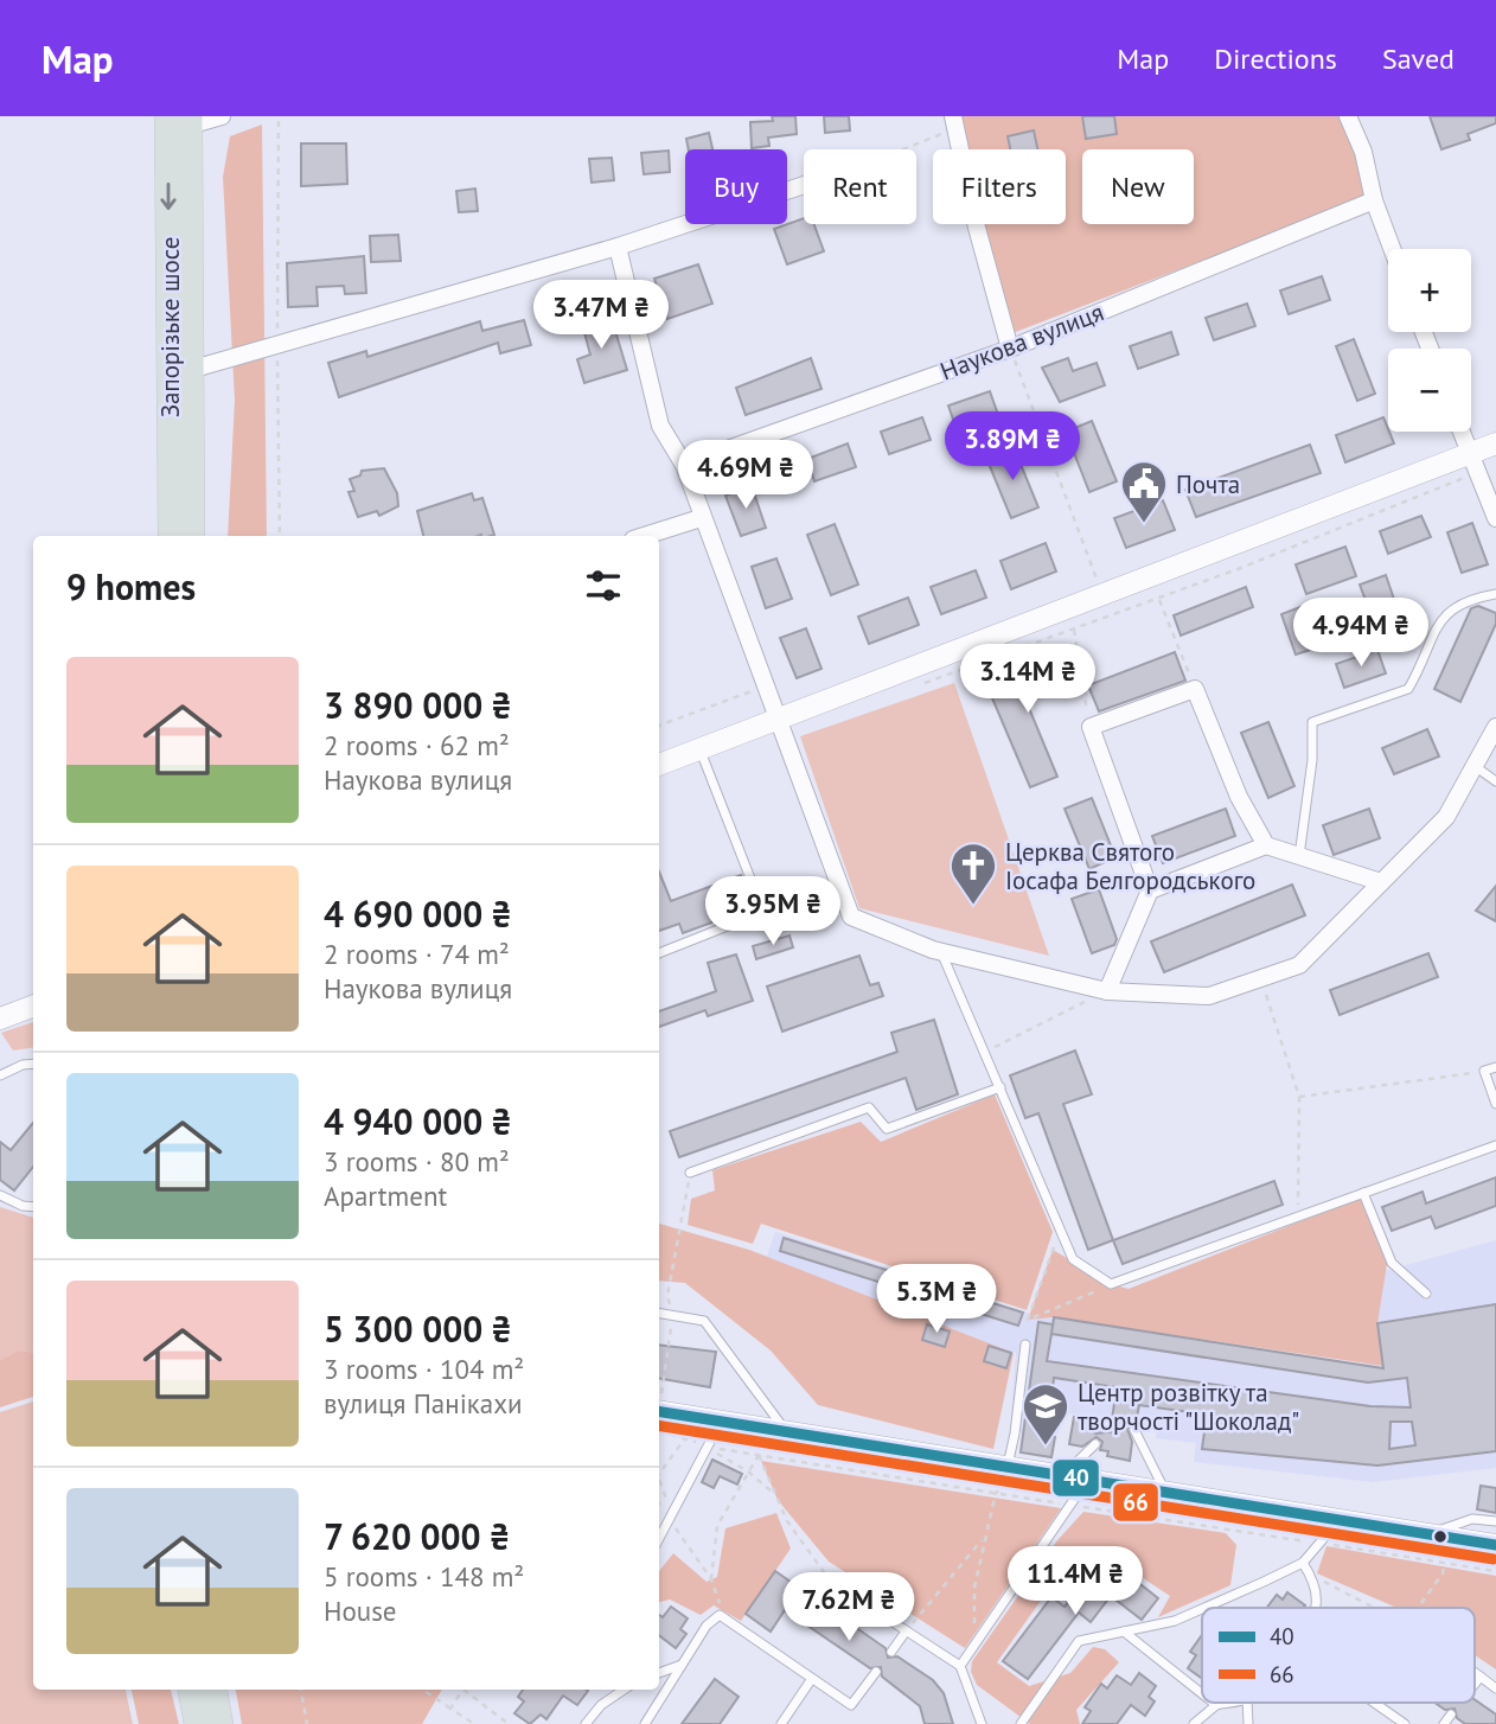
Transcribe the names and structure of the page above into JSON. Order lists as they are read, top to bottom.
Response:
{
  "streets": {
    "main road": ["Запорізьке шосе"],
    "street": ["Наукова вулиця"]
  },
  "places": {
    "public building": ["Почта"],
    "church": ["Церква Святого Іосафа Белгородського"],
    "school or university": ["Центр розвітку та творчості \"Шоколад\""]
  },
  "lines": ["transit line 40", "transit line 66"],
  "legend": ["40", "66"],
  "page": {
    "header": "Map",
    "nav": ["Map", "Directions", "Saved"],
    "chip": [
      "Buy",
      "Rent",
      "Filters",
      "New"
    ],
    "map_buttons": ["+", "−"],
    "price": [
      "3.47M ₴",
      "3.89M ₴",
      "4.69M ₴",
      "4.94M ₴",
      "3.14M ₴",
      "3.95M ₴",
      "5.3M ₴",
      "11.4M ₴",
      "7.62M ₴"
    ],
    "heading": "9 homes",
    "list": [
      {
        "name": "3 890 000 ₴",
        "note": "2 rooms · 62 m² · Наукова вулиця"
      },
      {
        "name": "4 690 000 ₴",
        "note": "2 rooms · 74 m² · Наукова вулиця"
      },
      {
        "name": "4 940 000 ₴",
        "note": "3 rooms · 80 m² · Apartment"
      },
      {
        "name": "5 300 000 ₴",
        "note": "3 rooms · 104 m² · вулиця Панікахи"
      },
      {
        "name": "7 620 000 ₴",
        "note": "5 rooms · 148 m² · House"
      }
    ]
  }
}
